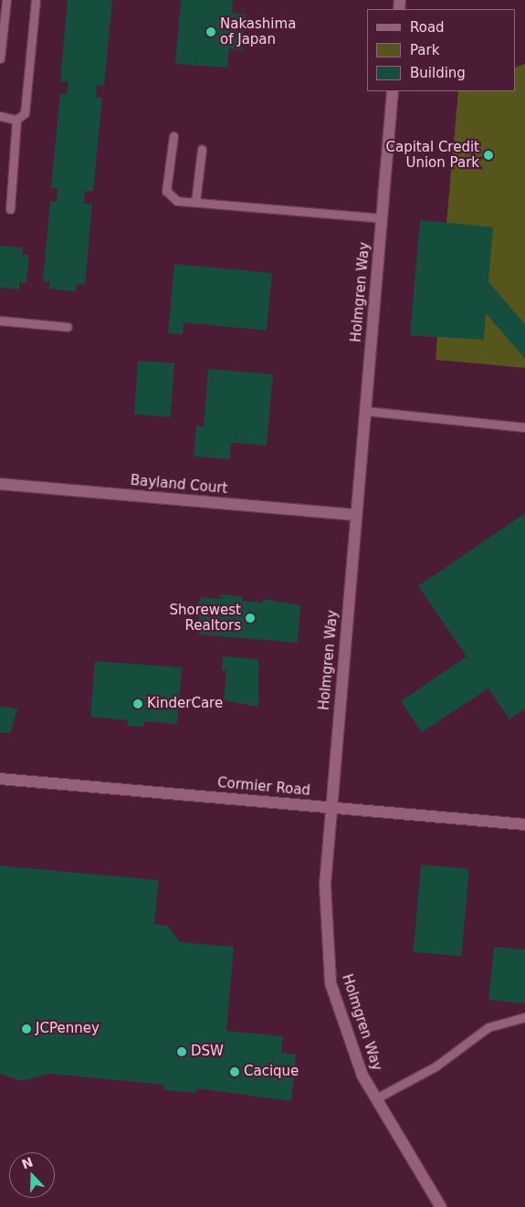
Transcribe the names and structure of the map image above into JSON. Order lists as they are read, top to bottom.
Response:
{
  "streets": {
    "street": ["Holmgren Way", "Bayland Court", "Cormier Road"]
  },
  "crossings": [
    ["Holmgren Way", "Bayland Court"],
    ["Holmgren Way", "Cormier Road"]
  ],
  "places": [
    "Nakashima of Japan",
    "Capital Credit Union Park",
    "Shorewest Realtors",
    "KinderCare",
    "JCPenney",
    "DSW",
    "Cacique"
  ],
  "legend": ["Road", "Park", "Building"],
  "north": "top"
}
